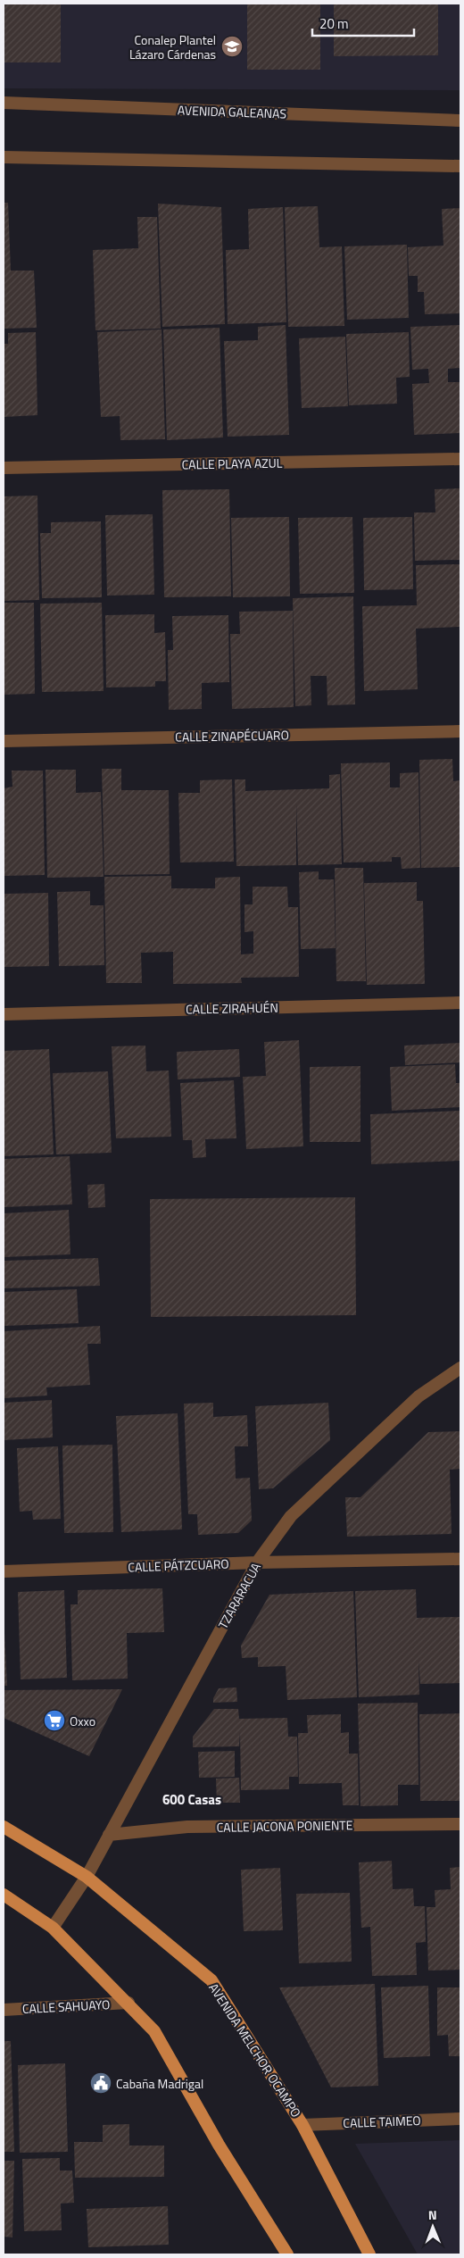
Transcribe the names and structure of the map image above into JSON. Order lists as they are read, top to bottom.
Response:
{
  "streets": {
    "main road": ["AVENIDA MELCHOR OCAMPO"],
    "street": [
      "AVENIDA GALEANAS",
      "CALLE PLAYA AZUL",
      "CALLE ZINAPÉCUARO",
      "CALLE ZIRAHUÉN",
      "CALLE PÁTZCUARO",
      "TZARARACUA",
      "CALLE JACONA PONIENTE",
      "CALLE SAHUAYO",
      "CALLE TAIMEO"
    ]
  },
  "crossings": [
    ["CALLE PÁTZCUARO", "TZARARACUA"],
    ["TZARARACUA", "CALLE JACONA PONIENTE"],
    ["TZARARACUA", "AVENIDA MELCHOR OCAMPO"],
    ["AVENIDA MELCHOR OCAMPO", "CALLE TAIMEO"]
  ],
  "districts": ["600 Casas"],
  "places": {
    "school or university": ["Conalep Plantel Lázaro Cárdenas"],
    "supermarket": ["Oxxo"],
    "public building": ["Cabaña Madrigal"]
  },
  "scale_bar": "20 m",
  "north": "top"
}
